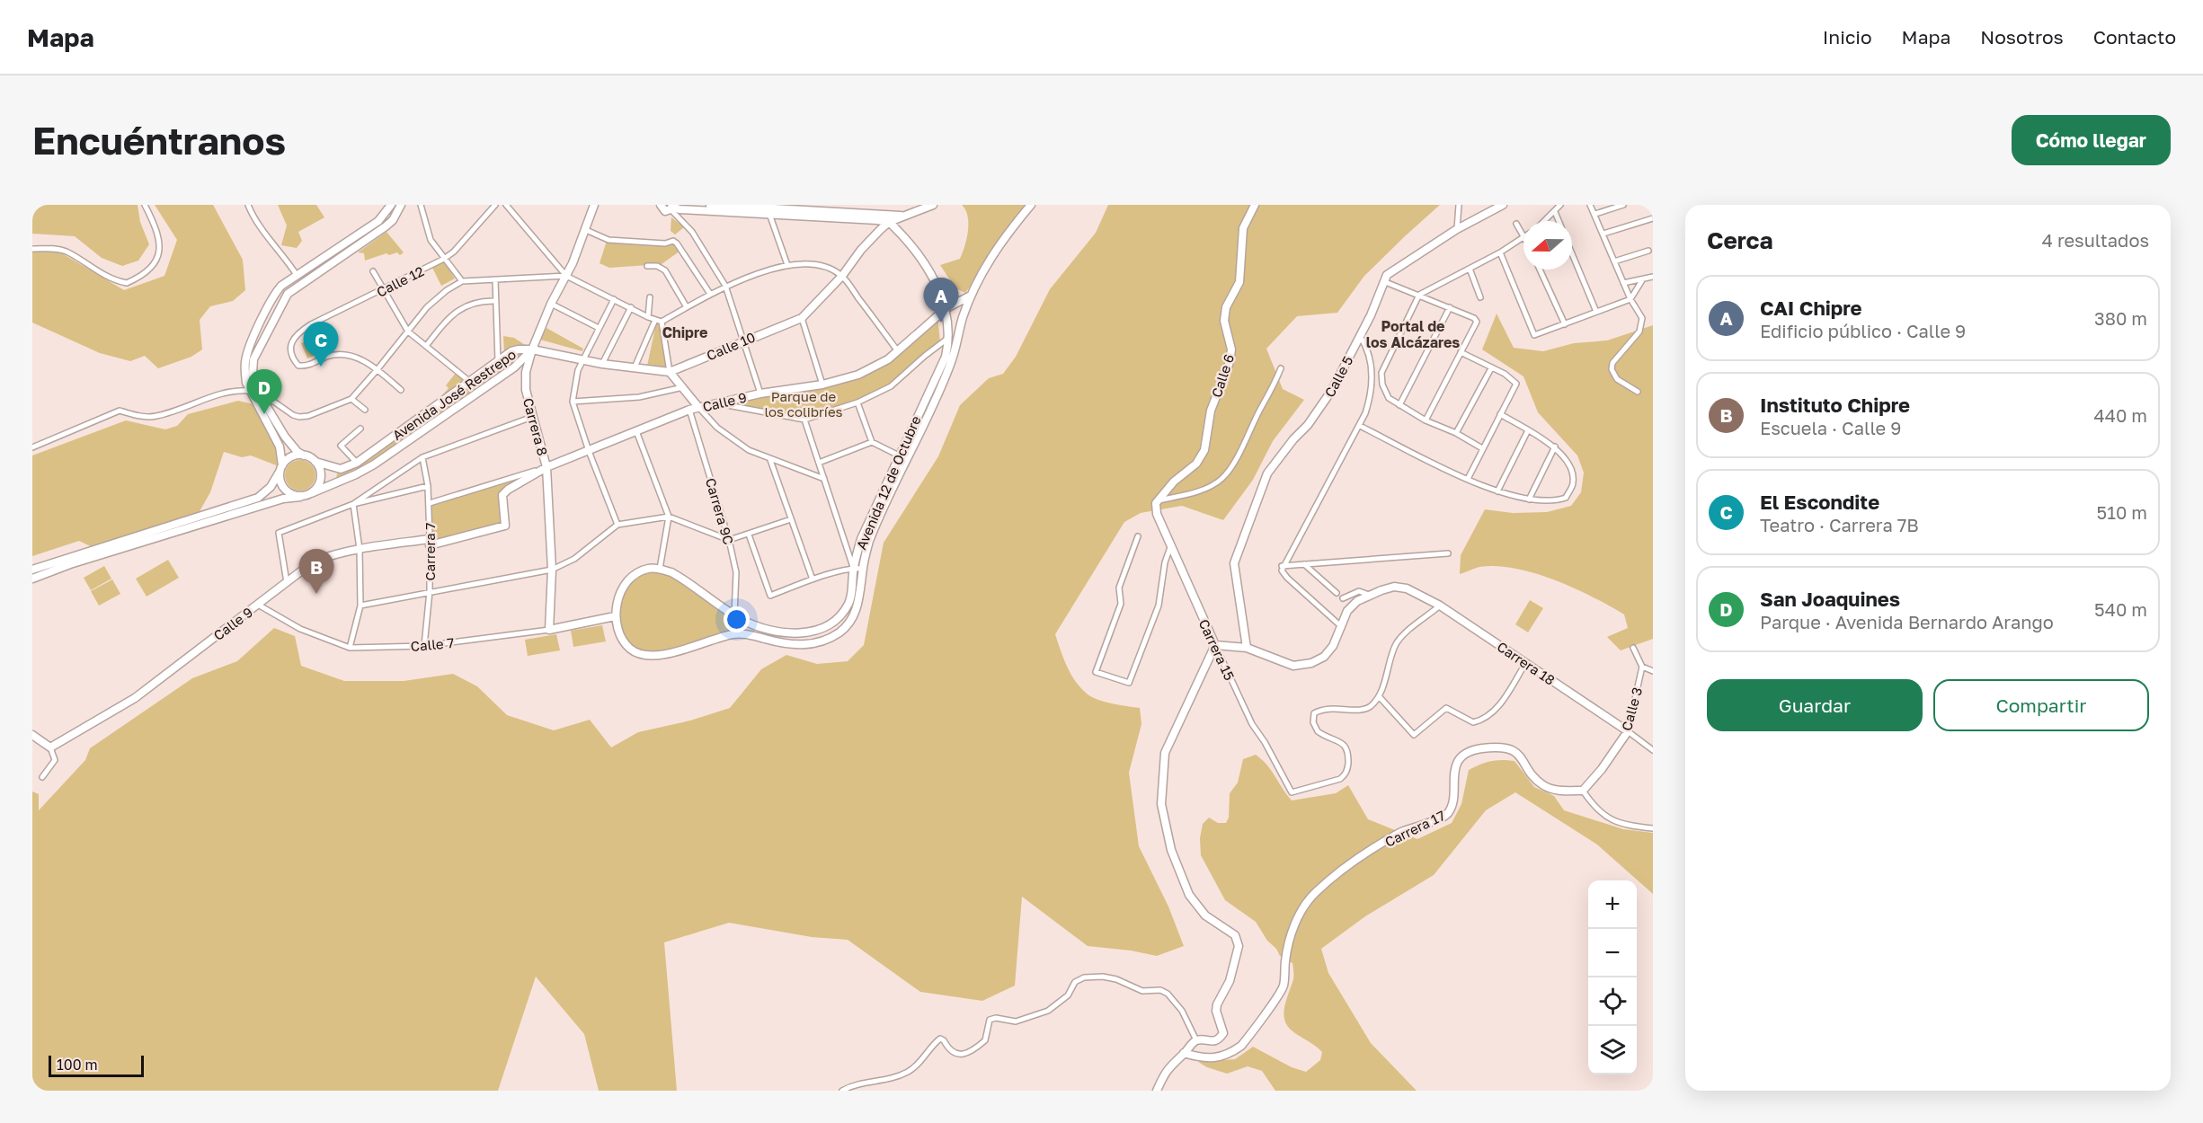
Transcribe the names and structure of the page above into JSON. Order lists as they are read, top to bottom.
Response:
{
  "streets": {
    "main road": [
      "Calle 10",
      "Calle 6",
      "Calle 5",
      "Avenida José Restrepo",
      "Calle 9",
      "Carrera 8",
      "Avenida 12 de Octubre",
      "Calle 7",
      "Carrera 15",
      "Carrera 18",
      "Calle 3",
      "Carrera 17"
    ],
    "street": ["Calle 12", "Carrera 9C", "Carrera 7"]
  },
  "crossings": [
    ["Calle 10", "Avenida José Restrepo"],
    ["Calle 10", "Carrera 8"],
    ["Calle 10", "Avenida 12 de Octubre"],
    ["Calle 6", "Carrera 15"],
    ["Avenida José Restrepo", "Carrera 8"],
    ["Calle 9", "Carrera 8"],
    ["Calle 9", "Avenida 12 de Octubre"],
    ["Calle 9", "Carrera 9C"],
    ["Calle 9", "Carrera 7"],
    ["Calle 9", "Calle 7"],
    ["Carrera 8", "Calle 7"],
    ["Avenida 12 de Octubre", "Carrera 9C"],
    ["Avenida 12 de Octubre", "Calle 7"],
    ["Carrera 7", "Calle 7"],
    ["Carrera 18", "Calle 3"],
    ["Calle 3", "Carrera 17"]
  ],
  "districts": ["Portal de los Alcázares", "Chipre"],
  "parks": ["Parque de los colibríes"],
  "scale_bar": "100 m",
  "north": "left",
  "page": {
    "header": "Mapa",
    "nav": [
      "Inicio",
      "Mapa",
      "Nosotros",
      "Contacto"
    ],
    "buttons": [
      "Cómo llegar",
      ["Guardar", "Compartir"]
    ],
    "title": "Encuéntranos",
    "heading": ["Cerca", "4 resultados"],
    "list": [
      {
        "mark": "A",
        "name": "CAI Chipre",
        "note": "Edificio público · Calle 9",
        "value": "380 m"
      },
      {
        "mark": "B",
        "name": "Instituto Chipre",
        "note": "Escuela · Calle 9",
        "value": "440 m"
      },
      {
        "mark": "C",
        "name": "El Escondite",
        "note": "Teatro · Carrera 7B",
        "value": "510 m"
      },
      {
        "mark": "D",
        "name": "San Joaquines",
        "note": "Parque · Avenida Bernardo Arango",
        "value": "540 m"
      }
    ],
    "pins": [
      "A",
      "C",
      "D",
      "B"
    ],
    "map_buttons": ["+", "−"],
    "scale": "100 m"
  }
}
